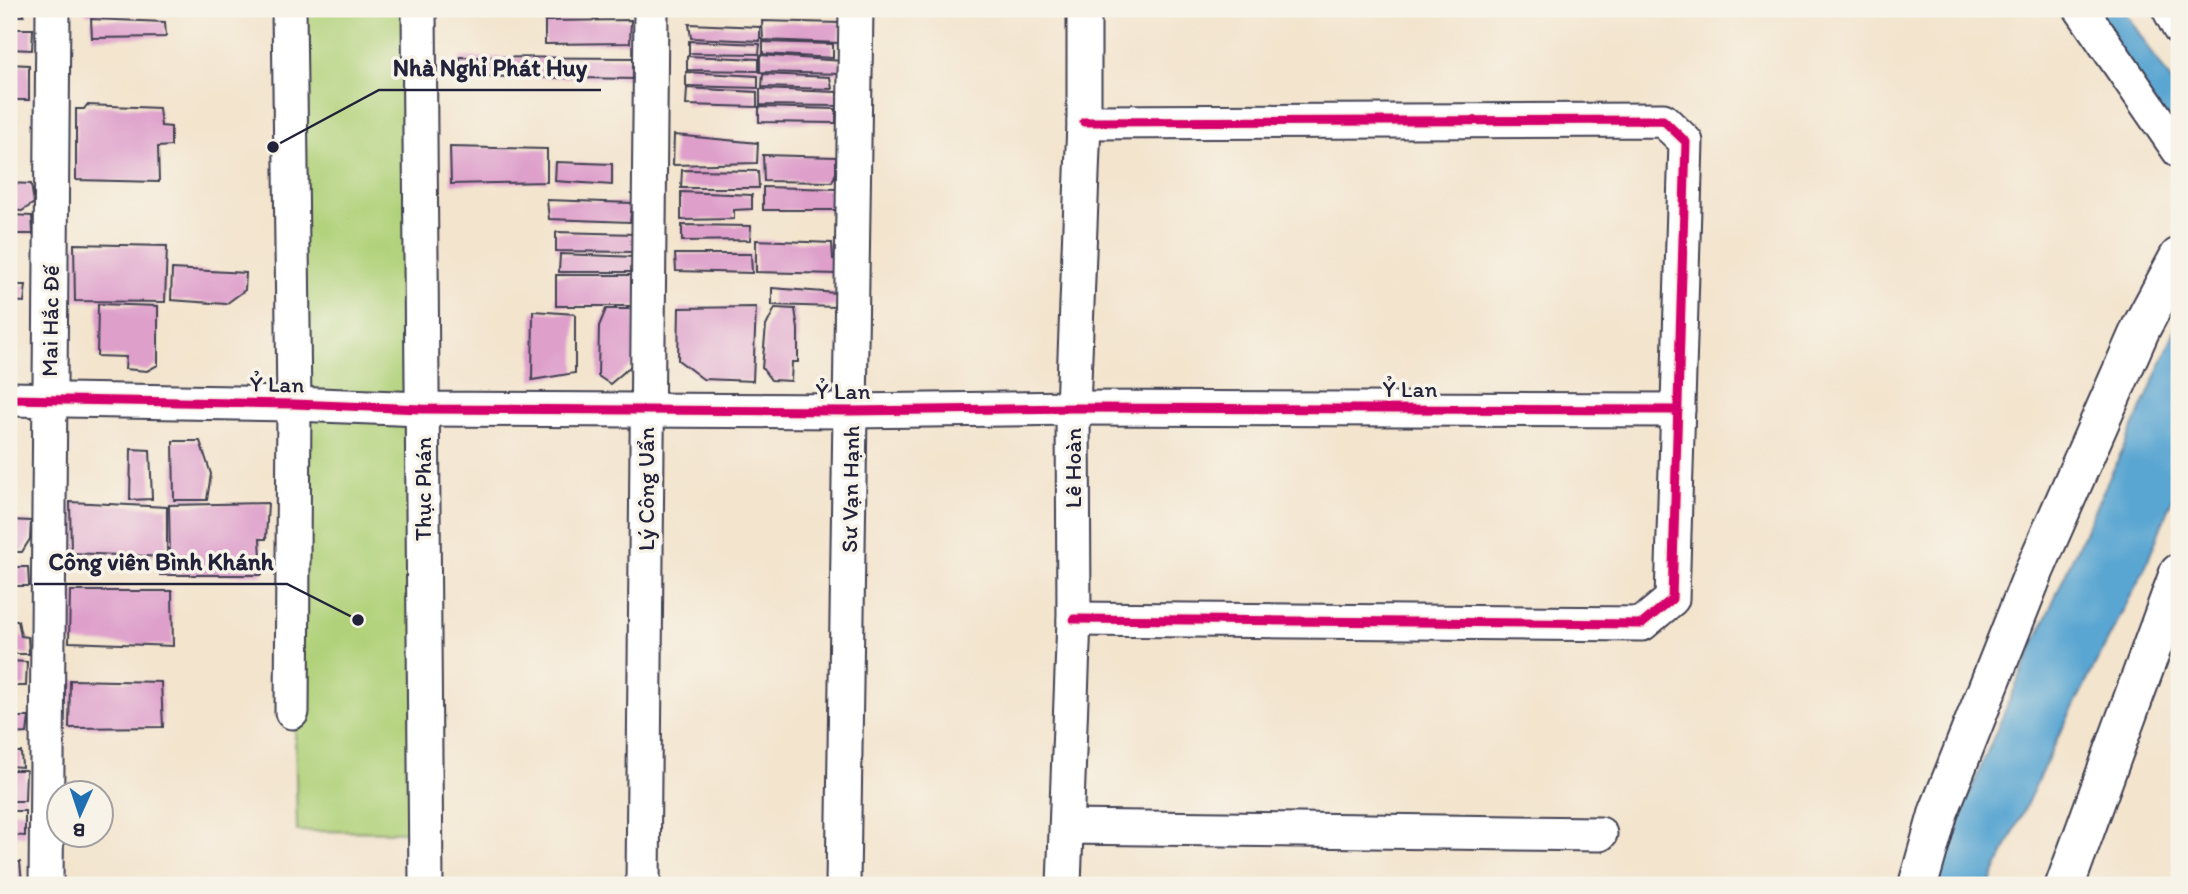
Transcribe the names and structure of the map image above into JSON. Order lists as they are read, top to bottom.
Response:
{
  "streets": {
    "street": [
      "Mai Hắc Đế",
      "Ỷ Lan",
      "Lê Hoàn",
      "Thục Phán",
      "Lý Công Uẩn",
      "Sư Vạn Hạnh"
    ]
  },
  "crossings": [
    ["Mai Hắc Đế", "Ỷ Lan"],
    ["Ỷ Lan", "Lê Hoàn"],
    ["Ỷ Lan", "Thục Phán"],
    ["Ỷ Lan", "Lý Công Uẩn"],
    ["Ỷ Lan", "Sư Vạn Hạnh"]
  ],
  "places": ["Nhà Nghỉ Phát Huy", "Công viên Bình Khánh"],
  "north": "bottom"
}
